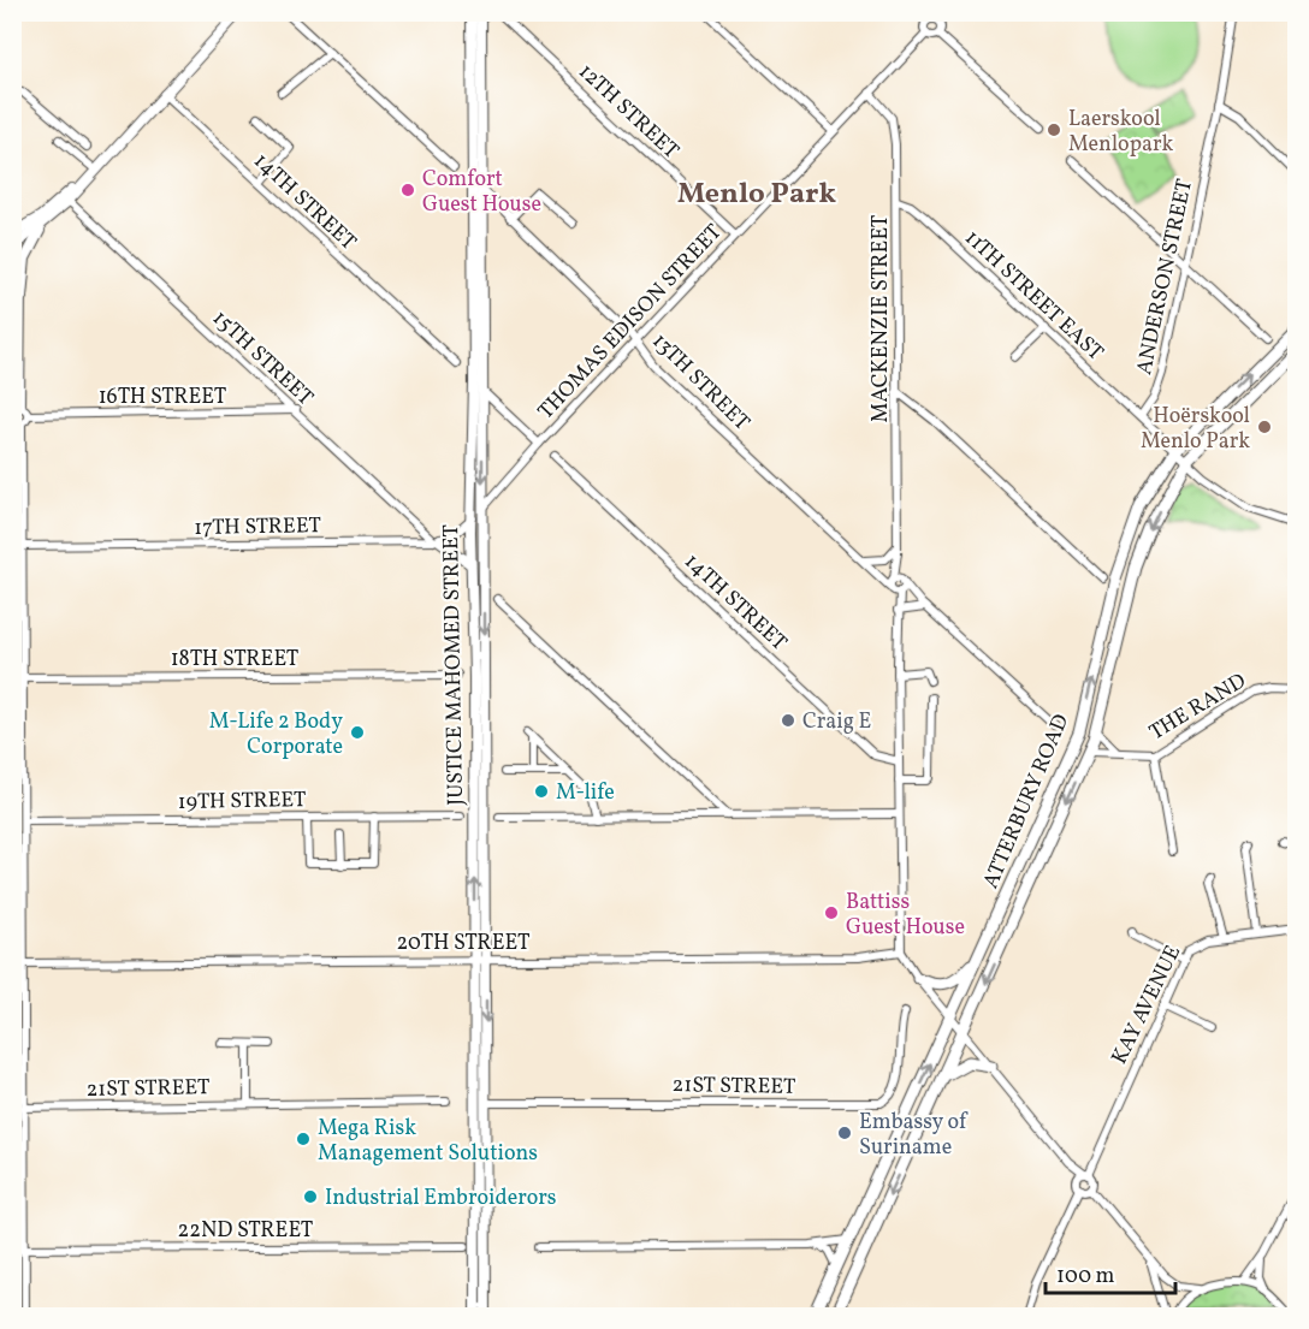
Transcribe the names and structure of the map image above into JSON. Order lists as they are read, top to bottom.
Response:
{
  "streets": {
    "main road": ["JUSTICE MAHOMED STREET", "ATTERBURY ROAD"],
    "street": [
      "12TH STREET",
      "14TH STREET",
      "ANDERSON STREET",
      "11TH STREET EAST",
      "MACKENZIE STREET",
      "THOMAS EDISON STREET",
      "15TH STREET",
      "13TH STREET",
      "16TH STREET",
      "17TH STREET",
      "18TH STREET",
      "THE RAND",
      "19TH STREET",
      "20TH STREET",
      "KAY AVENUE",
      "21ST STREET",
      "22ND STREET"
    ]
  },
  "crossings": [
    ["12TH STREET", "THOMAS EDISON STREET"],
    ["14TH STREET", "MACKENZIE STREET"],
    ["ANDERSON STREET", "11TH STREET EAST"],
    ["11TH STREET EAST", "MACKENZIE STREET"],
    ["11TH STREET EAST", "ATTERBURY ROAD"],
    ["MACKENZIE STREET", "THOMAS EDISON STREET"],
    ["MACKENZIE STREET", "13TH STREET"],
    ["MACKENZIE STREET", "20TH STREET"],
    ["THOMAS EDISON STREET", "13TH STREET"],
    ["THOMAS EDISON STREET", "JUSTICE MAHOMED STREET"],
    ["15TH STREET", "16TH STREET"],
    ["15TH STREET", "17TH STREET"],
    ["13TH STREET", "JUSTICE MAHOMED STREET"],
    ["JUSTICE MAHOMED STREET", "20TH STREET"],
    ["JUSTICE MAHOMED STREET", "21ST STREET"],
    ["THE RAND", "ATTERBURY ROAD"]
  ],
  "districts": ["Menlo Park"],
  "places": [
    "Laerskool Menlopark",
    "Comfort Guest House",
    "Hoërskool Menlo Park",
    "Craig E",
    "M-Life 2 Body Corporate",
    "M-life",
    "Battiss Guest House",
    "Embassy of Suriname",
    "Mega Risk Management Solutions",
    "Industrial Embroiderors"
  ],
  "scale_bar": "100 m"
}
